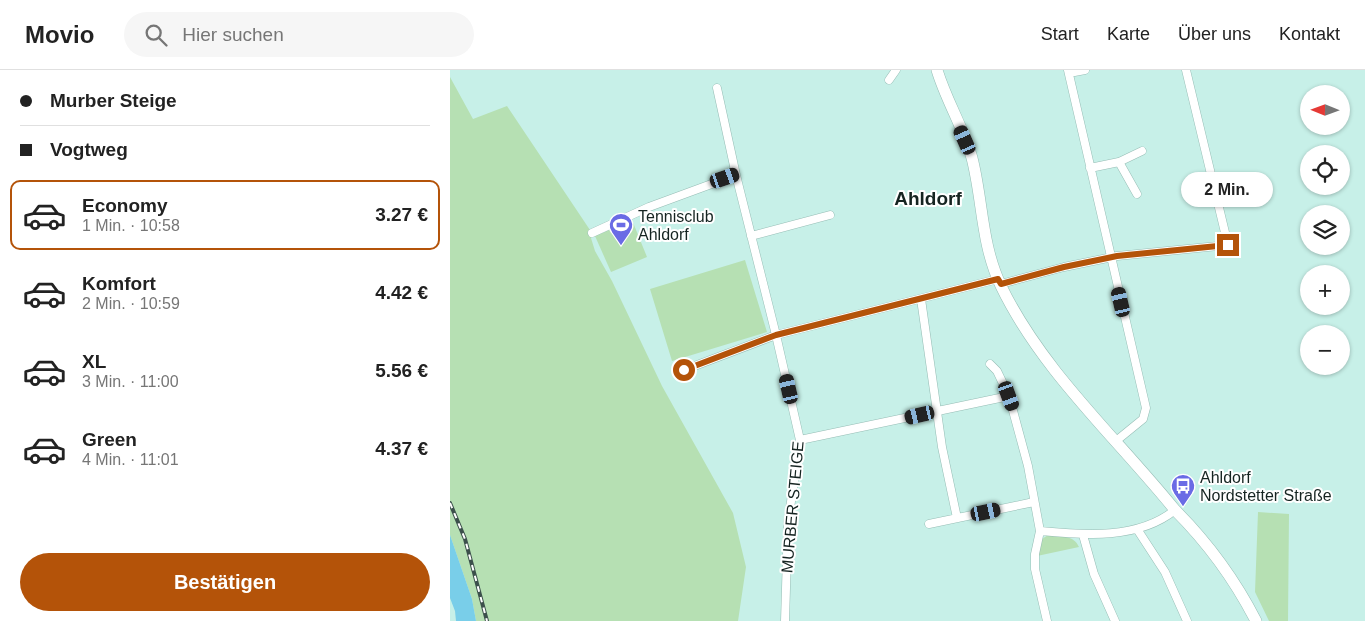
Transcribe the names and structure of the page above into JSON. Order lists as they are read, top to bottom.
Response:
{
  "streets": {
    "street": ["MURBER STEIGE"]
  },
  "districts": ["Ahldorf"],
  "places": {
    "sports": ["Tennisclub Ahldorf"],
    "bus stop": ["Ahldorf Nordstetter Straße"]
  },
  "north": "left",
  "page": {
    "header": "Movio",
    "search": "Hier suchen",
    "nav": [
      "Start",
      "Karte",
      "Über uns",
      "Kontakt"
    ],
    "banner": ["Murber Steige", "Vogtweg"],
    "map_buttons": ["+", "−"],
    "bubble": "2 Min.",
    "list": [
      {
        "name": "Economy",
        "note": "1 Min. · 10:58",
        "value": "3.27 €"
      },
      {
        "name": "Komfort",
        "note": "2 Min. · 10:59",
        "value": "4.42 €"
      },
      {
        "name": "XL",
        "note": "3 Min. · 11:00",
        "value": "5.56 €"
      },
      {
        "name": "Green",
        "note": "4 Min. · 11:01",
        "value": "4.37 €"
      }
    ],
    "buttons": "Bestätigen"
  }
}
